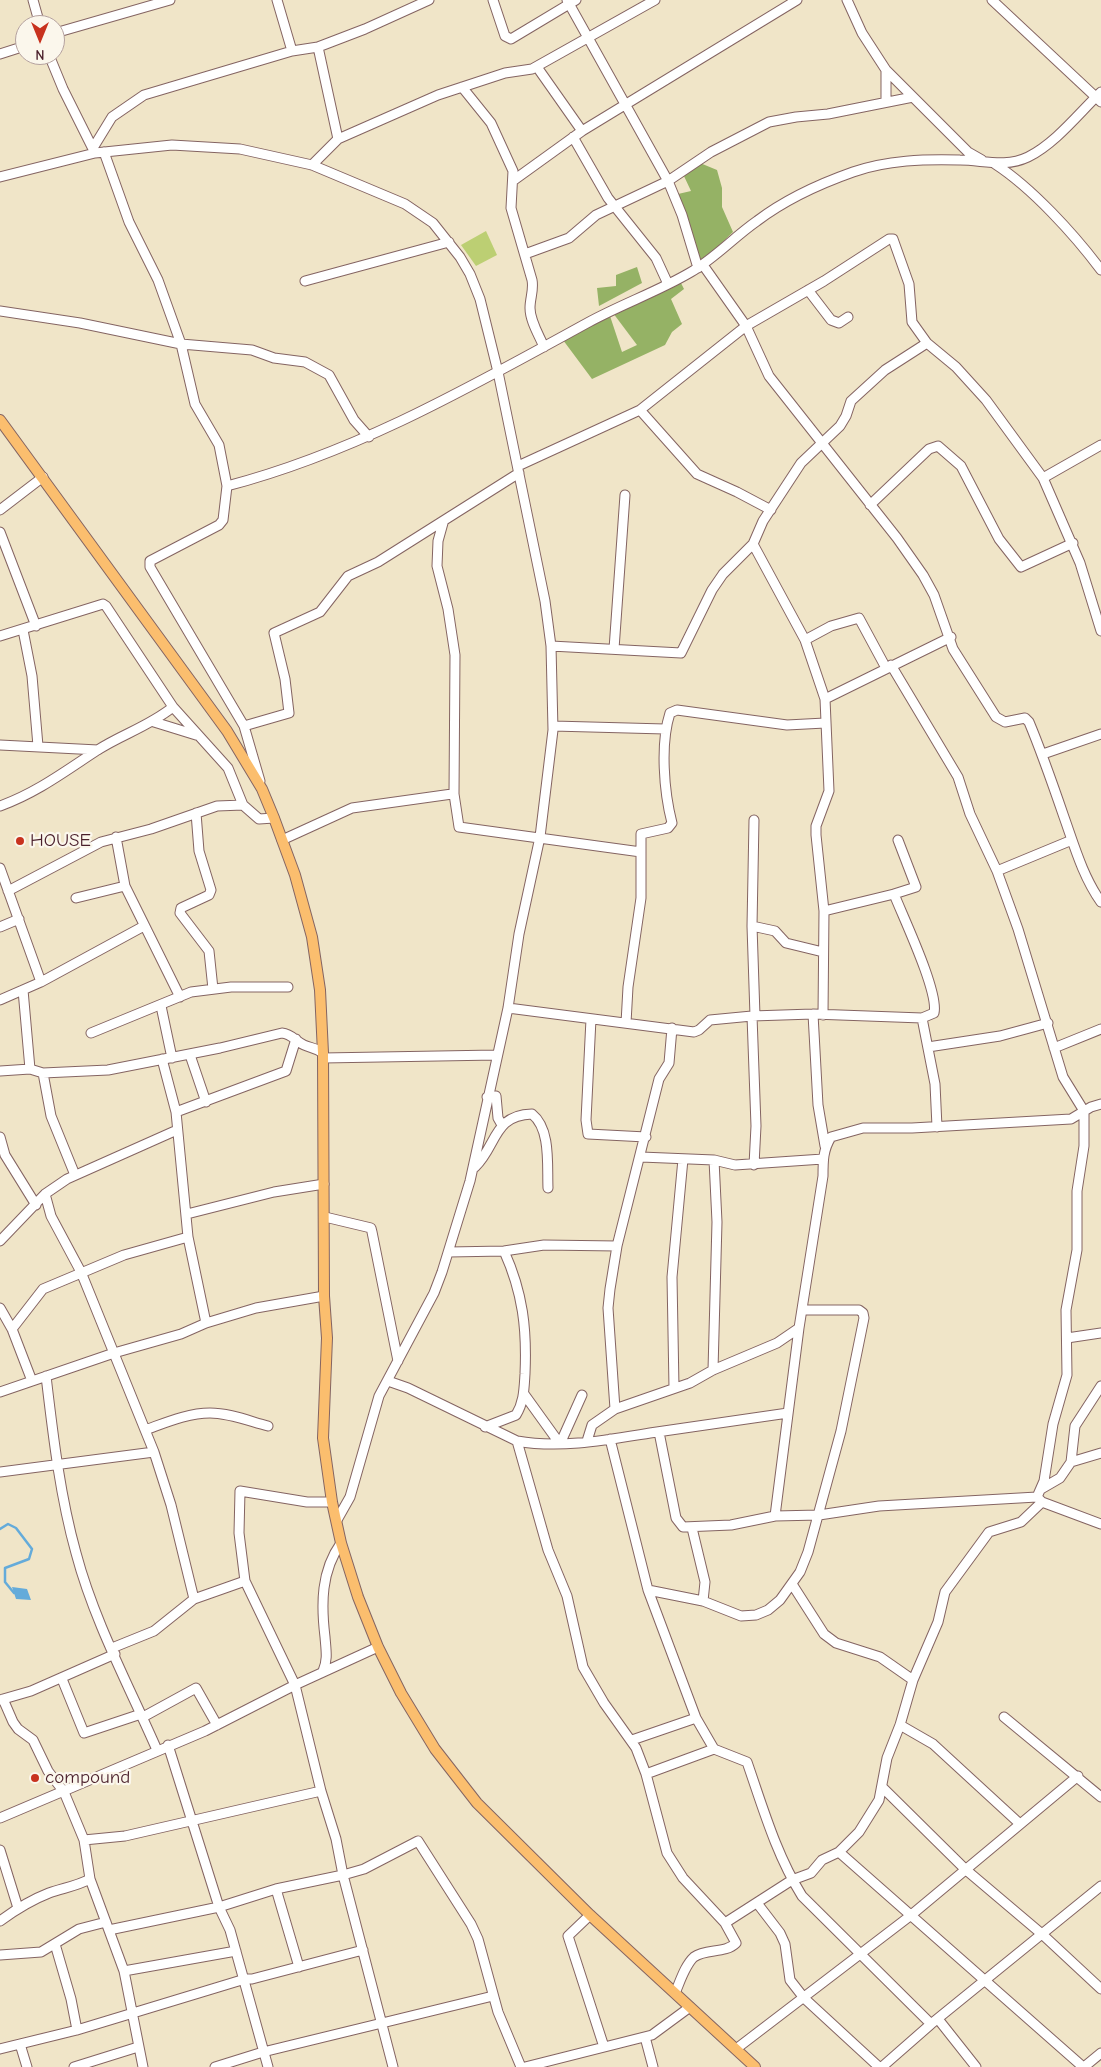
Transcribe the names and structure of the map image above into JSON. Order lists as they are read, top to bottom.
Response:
{
  "places": ["HOUSE", "compound"],
  "north": "bottom"
}
